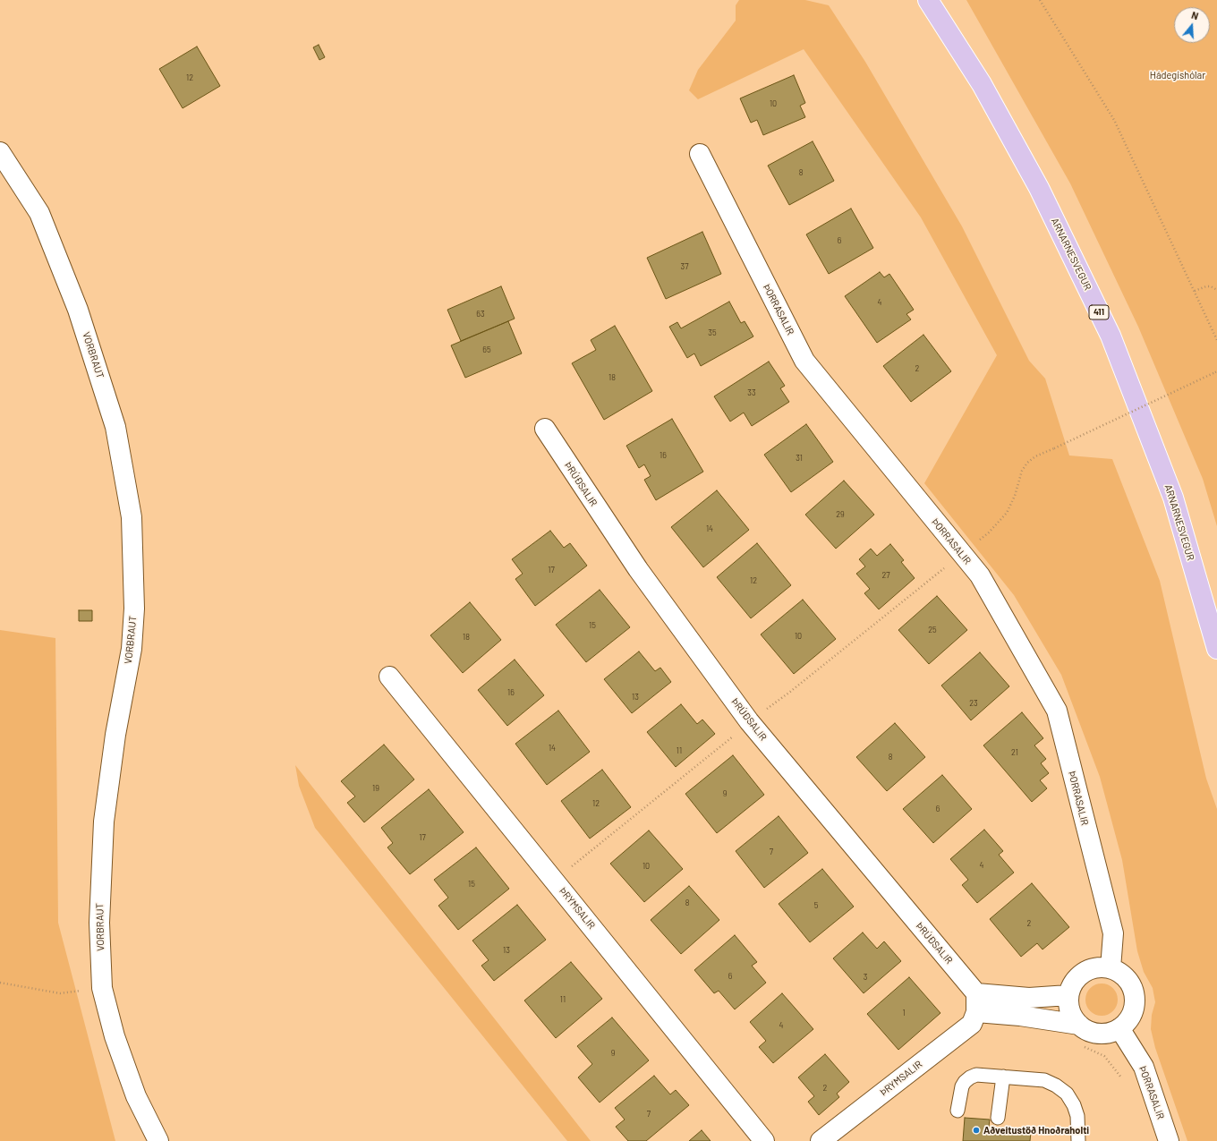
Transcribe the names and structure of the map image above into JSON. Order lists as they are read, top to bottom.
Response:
{
  "streets": {
    "main road": ["ARNARNESVEGUR", "411"],
    "street": [
      "ÞORRASALIR",
      "VORBRAUT",
      "ÞRÚÐSALIR",
      "ÞRYMSALIR"
    ]
  },
  "parks": ["Hádegishólar"],
  "places": ["Aðveitustöð Hnoðraholti"],
  "house_numbers": [
    "12",
    "10",
    "8",
    "6",
    "37",
    "4",
    "63",
    "35",
    "65",
    "2",
    "18",
    "33",
    "16",
    "31",
    "29",
    "14",
    "17",
    "27",
    "12",
    "15",
    "25",
    "10",
    "18",
    "16",
    "13",
    "23",
    "14",
    "11",
    "21",
    "8",
    "19",
    "9",
    "12",
    "6",
    "17",
    "7",
    "4",
    "10",
    "15",
    "8",
    "5",
    "2",
    "13",
    "6",
    "3",
    "11",
    "1",
    "4",
    "9",
    "2",
    "7"
  ],
  "north": "top"
}
